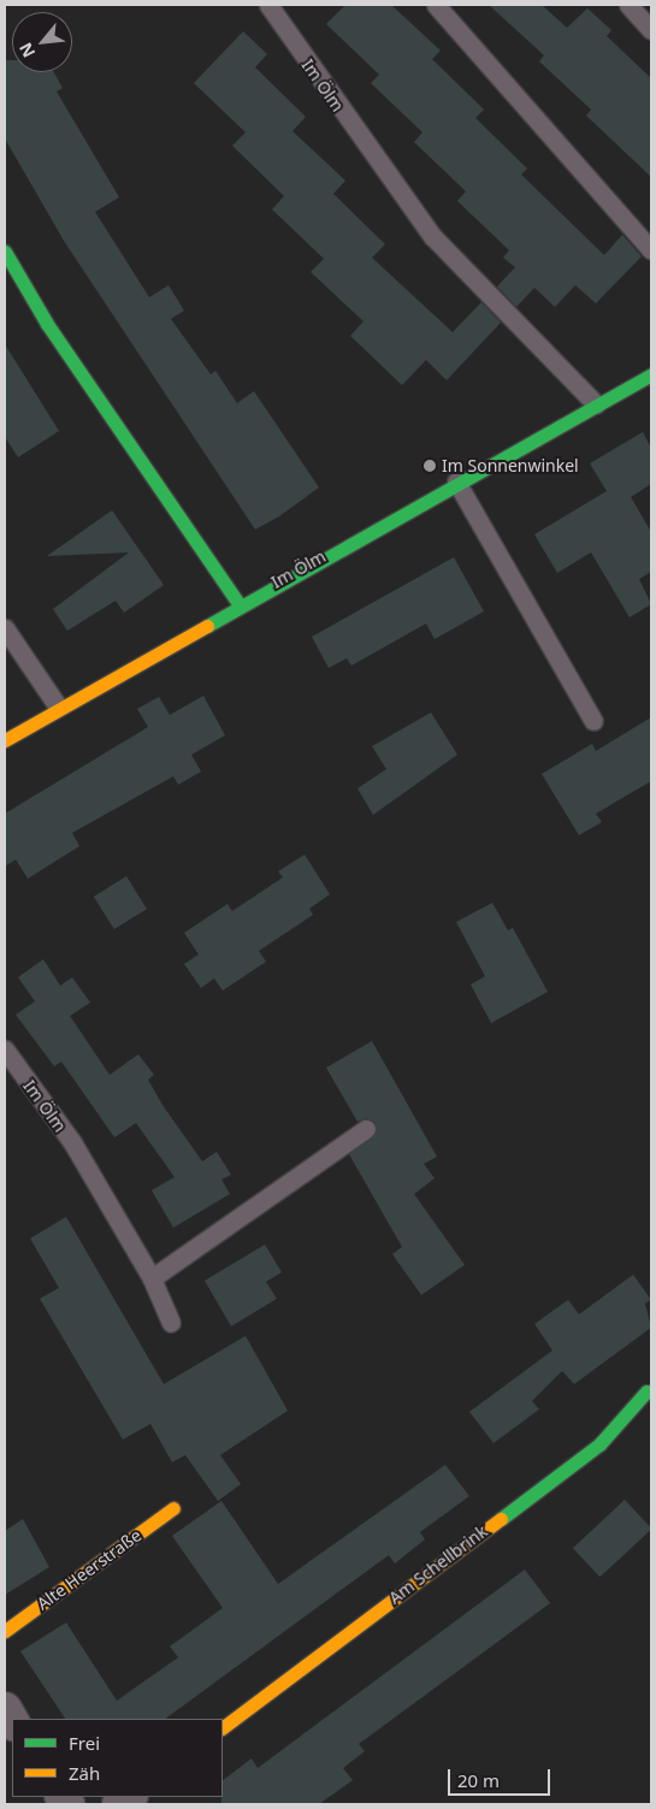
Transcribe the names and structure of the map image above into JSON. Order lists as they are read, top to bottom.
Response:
{
  "streets": {
    "street": ["Im Ölm", "Am Schellbrink", "Alte Heerstraße"]
  },
  "places": ["Im Sonnenwinkel"],
  "legend": ["Frei", "Zäh"],
  "scale_bar": "20 m",
  "north": "bottom left"
}
